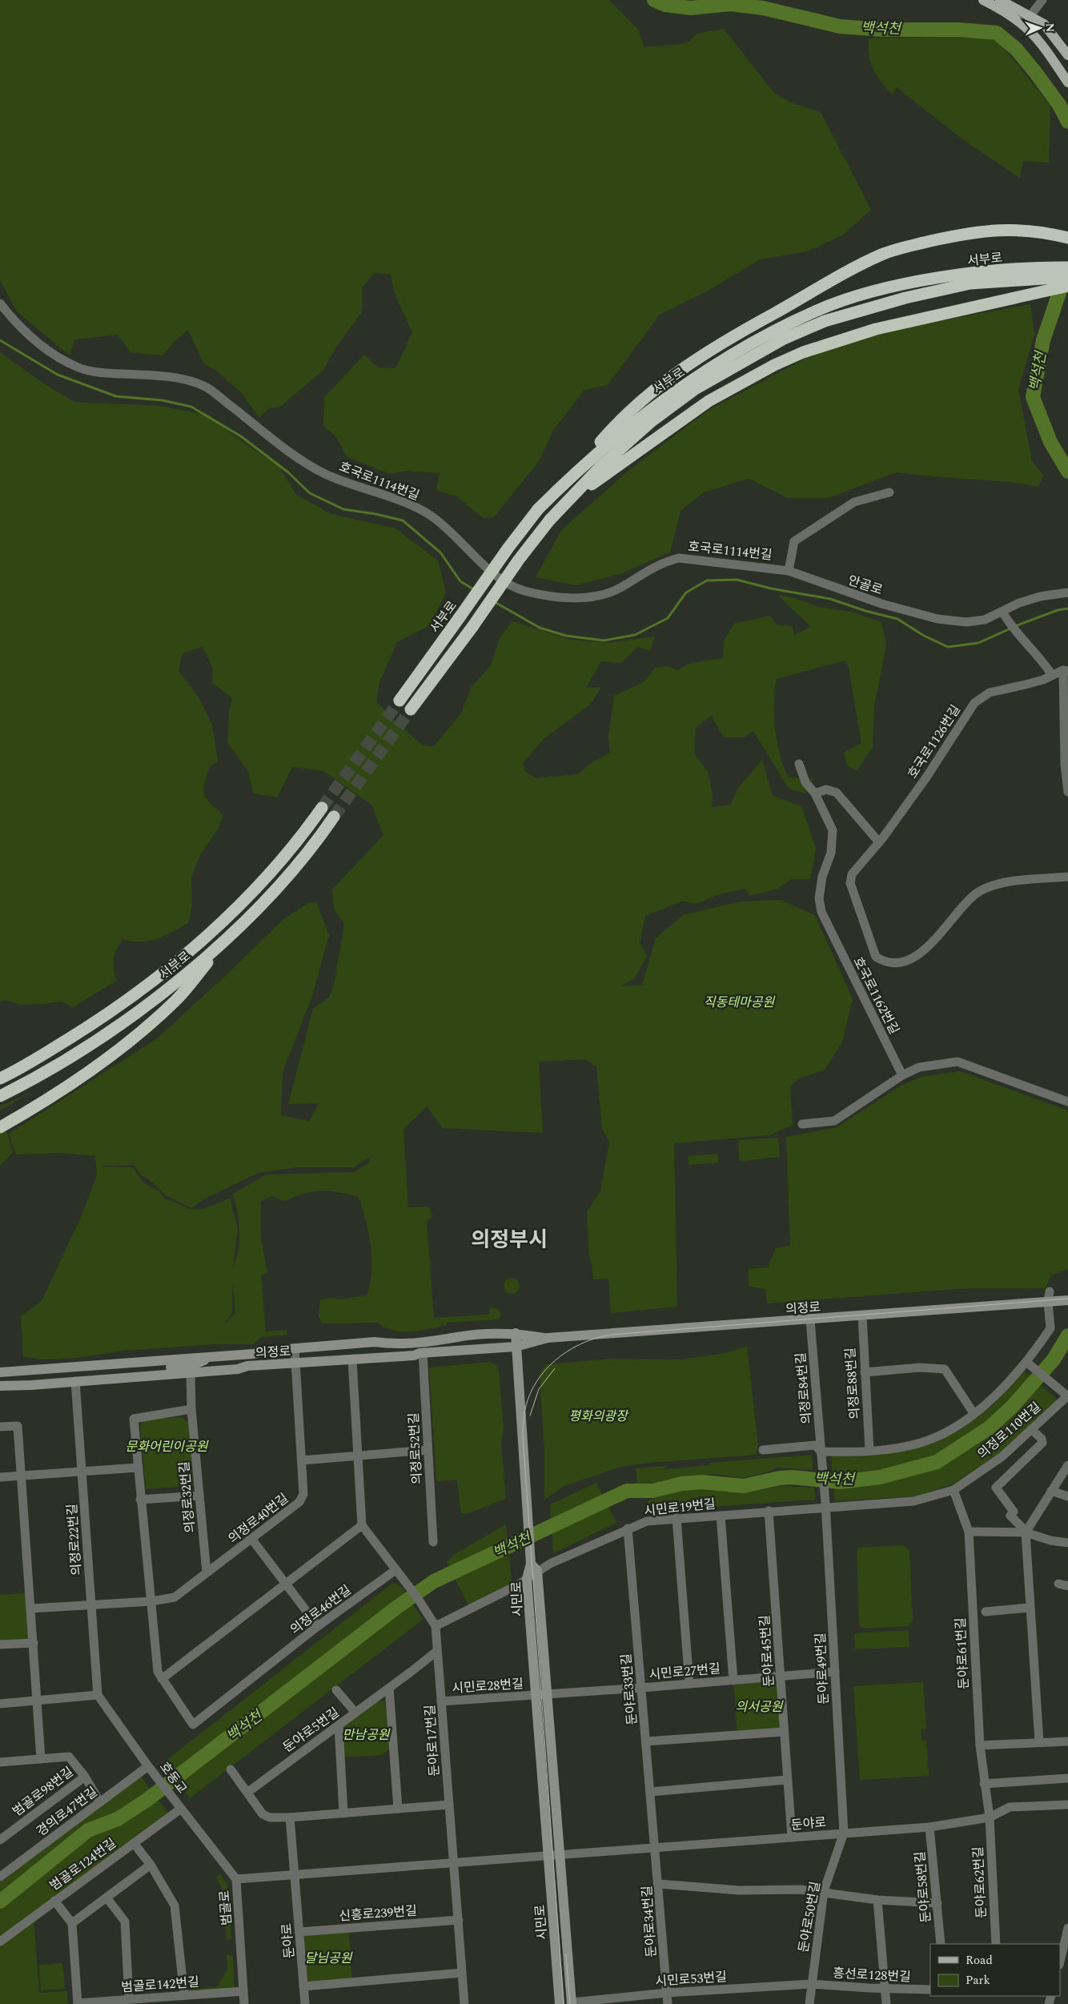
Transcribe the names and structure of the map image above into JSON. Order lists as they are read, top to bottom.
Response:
{
  "streets": {
    "highway": ["서부로"],
    "street": [
      "호국로1114번길",
      "안골로",
      "호국로1126번길",
      "호국로1162번길",
      "의정로",
      "의정로88번길",
      "의정로84번길",
      "의정로110번길",
      "의정로52번길",
      "의정로32번길",
      "시민로19번길",
      "의정로40번길",
      "의정로22번길",
      "시민로",
      "의정로46번길",
      "둔야로45번길",
      "둔야로61번길",
      "둔야로49번길",
      "시민로27번길",
      "시민로28번길",
      "둔야로33번길",
      "둔야로5번길",
      "둔야로17번길",
      "호동교",
      "범골로98번길",
      "경의로47번길",
      "둔야로",
      "범골로124번길",
      "둔야로62번길",
      "둔야로58번길",
      "범골로",
      "신흥로239번길",
      "둔야로50번길",
      "둔야로34번길",
      "흥선로128번길",
      "시민로53번길",
      "범골로142번길"
    ]
  },
  "crossings": [
    ["호국로1114번길", "안골로"],
    ["의정로", "의정로88번길"],
    ["의정로", "의정로84번길"],
    ["의정로", "의정로52번길"],
    ["의정로", "의정로32번길"],
    ["의정로", "의정로40번길"],
    ["의정로", "의정로22번길"],
    ["의정로84번길", "의정로110번길"],
    ["의정로84번길", "시민로19번길"],
    ["의정로84번길", "둔야로49번길"],
    ["의정로110번길", "시민로19번길"],
    ["의정로110번길", "둔야로61번길"],
    ["의정로110번길", "둔야로49번길"],
    ["의정로32번길", "의정로40번길"],
    ["의정로32번길", "의정로46번길"],
    ["시민로19번길", "시민로"],
    ["시민로19번길", "둔야로45번길"],
    ["시민로19번길", "둔야로49번길"],
    ["시민로19번길", "둔야로33번길"],
    ["의정로40번길", "의정로22번길"],
    ["의정로40번길", "의정로46번길"],
    ["의정로22번길", "호동교"],
    ["시민로", "시민로27번길"],
    ["시민로", "시민로28번길"],
    ["시민로", "둔야로"],
    ["시민로", "시민로53번길"],
    ["둔야로45번길", "시민로27번길"],
    ["둔야로45번길", "둔야로"],
    ["둔야로61번길", "둔야로"],
    ["둔야로61번길", "둔야로62번길"],
    ["둔야로49번길", "시민로27번길"],
    ["둔야로49번길", "둔야로"],
    ["둔야로49번길", "둔야로50번길"],
    ["시민로27번길", "시민로28번길"],
    ["시민로27번길", "둔야로33번길"],
    ["시민로28번길", "둔야로17번길"],
    ["둔야로33번길", "둔야로"],
    ["둔야로33번길", "둔야로34번길"],
    ["둔야로5번길", "둔야로17번길"],
    ["둔야로17번길", "둔야로"],
    ["호동교", "경의로47번길"],
    ["호동교", "범골로124번길"],
    ["호동교", "범골로"],
    ["둔야로", "둔야로62번길"],
    ["둔야로", "둔야로58번길"],
    ["둔야로", "범골로"],
    ["둔야로", "신흥로239번길"],
    ["둔야로", "둔야로50번길"],
    ["둔야로", "둔야로34번길"],
    ["범골로124번길", "범골로"],
    ["범골로", "범골로142번길"],
    ["둔야로50번길", "흥선로128번길"],
    ["둔야로50번길", "시민로53번길"],
    ["둔야로34번길", "시민로53번길"],
    ["흥선로128번길", "시민로53번길"]
  ],
  "districts": ["의정부시"],
  "water": ["백석천"],
  "parks": [
    "직동테마공원",
    "평화의광장",
    "문화어린이공원",
    "의서공원",
    "만남공원",
    "달님공원"
  ],
  "legend": ["Road", "Park"],
  "north": "right"
}
